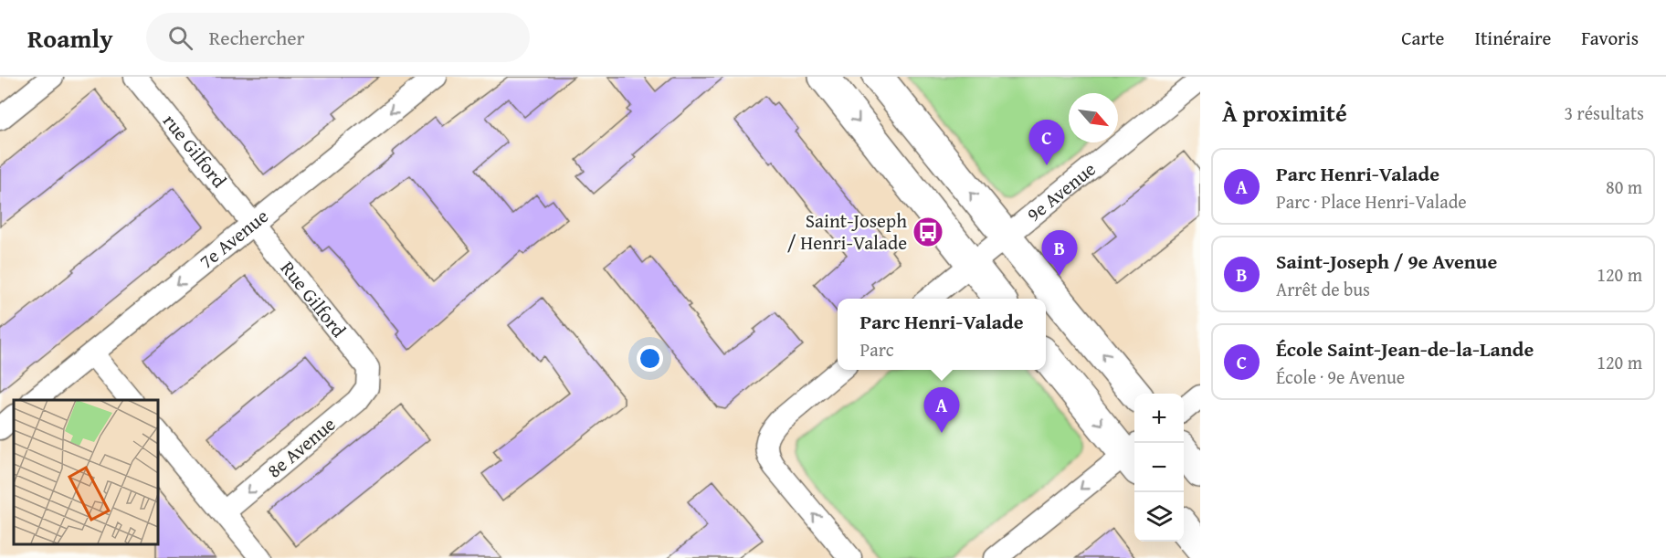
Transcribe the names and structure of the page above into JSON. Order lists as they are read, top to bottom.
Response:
{
  "streets": {
    "street": [
      "rue Gilford",
      "9e Avenue",
      "7e Avenue",
      "Rue Gilford",
      "8e Avenue"
    ]
  },
  "crossings": [
    ["rue Gilford", "7e Avenue"],
    ["rue Gilford", "Rue Gilford"],
    ["7e Avenue", "Rue Gilford"],
    ["Rue Gilford", "8e Avenue"]
  ],
  "one_way": ["7e Avenue", "8e Avenue"],
  "places": {
    "bus stop": ["Saint-Joseph / Henri-Valade"]
  },
  "north": "bottom right",
  "page": {
    "header": "Roamly",
    "search": "Rechercher",
    "nav": ["Carte", "Itinéraire", "Favoris"],
    "heading": ["À proximité", "3 résultats"],
    "pins": ["C", "B", "A"],
    "list": [
      {
        "mark": "A",
        "name": "Parc Henri-Valade",
        "note": "Parc · Place Henri-Valade",
        "value": "80 m"
      },
      {
        "mark": "B",
        "name": "Saint-Joseph / 9e Avenue",
        "note": "Arrêt de bus",
        "value": "120 m"
      },
      {
        "mark": "C",
        "name": "École Saint-Jean-de-la-Lande",
        "note": "École · 9e Avenue",
        "value": "120 m"
      }
    ],
    "popup": ["Parc Henri-Valade", "Parc"],
    "map_buttons": ["+", "−"]
  }
}
